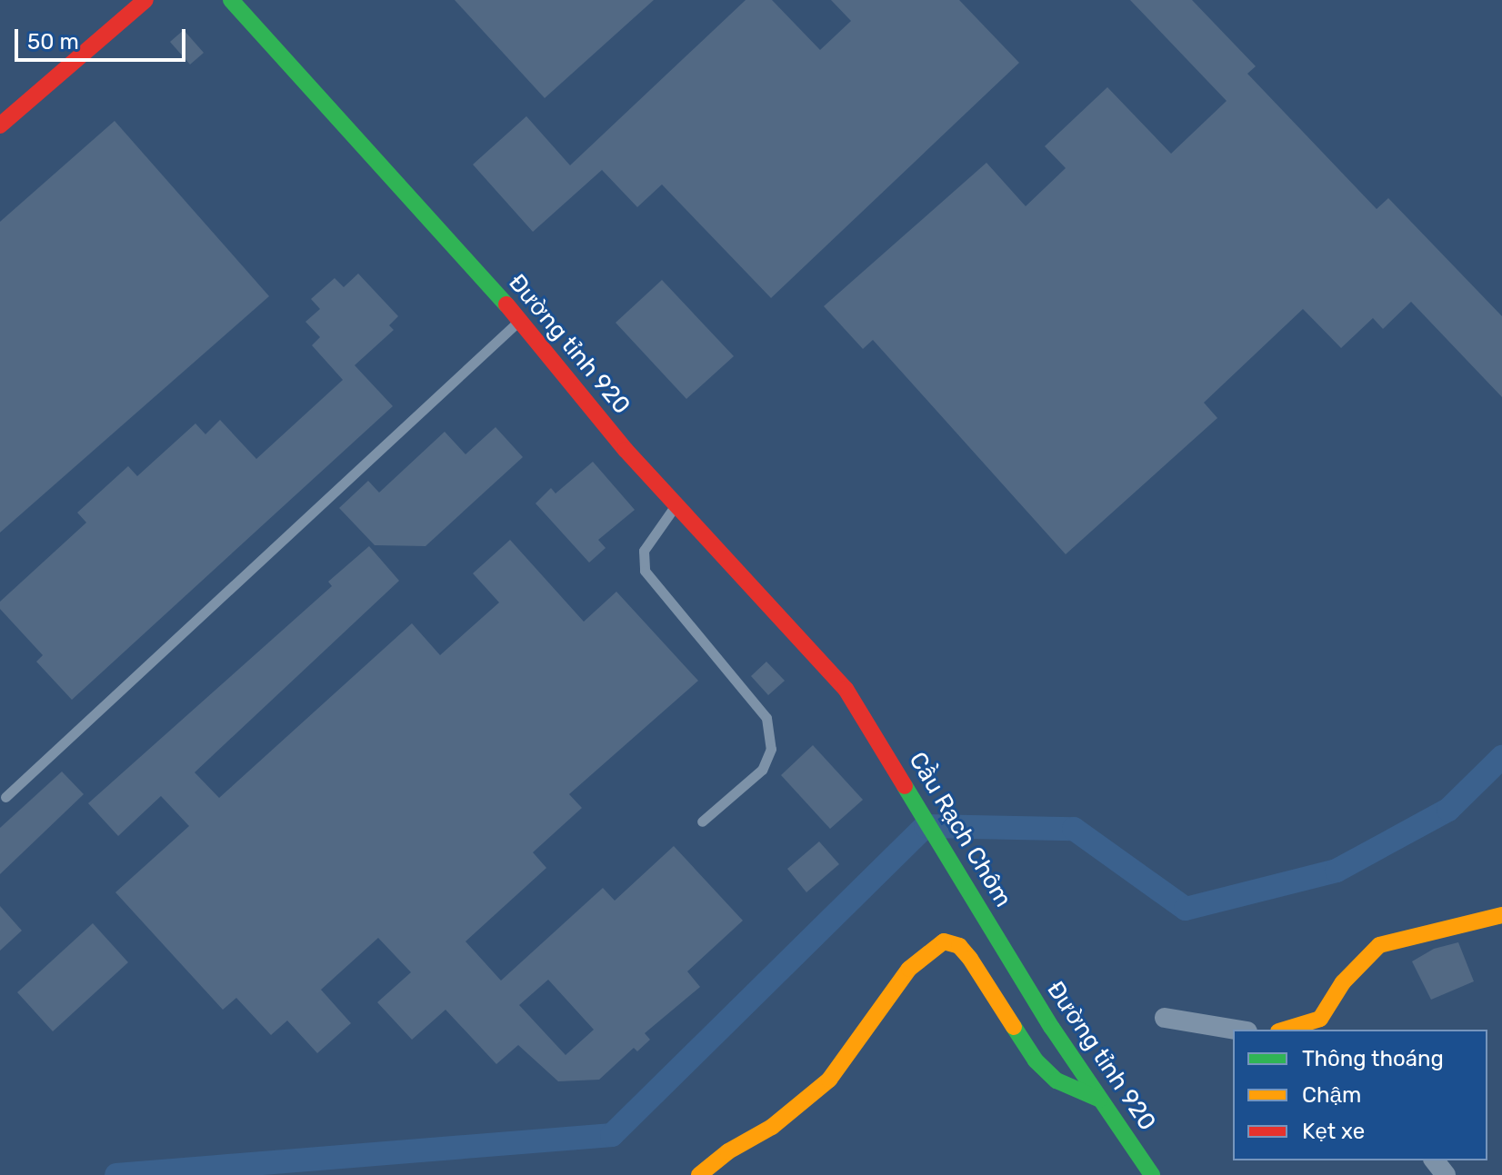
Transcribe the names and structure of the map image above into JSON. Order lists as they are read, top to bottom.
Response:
{
  "streets": {
    "main road": ["Đường tỉnh 920", "Cầu Rạch Chôm"]
  },
  "crossings": [
    ["Đường tỉnh 920", "Cầu Rạch Chôm"]
  ],
  "legend": ["Thông thoáng", "Chậm", "Kẹt xe"],
  "scale_bar": "50 m"
}
